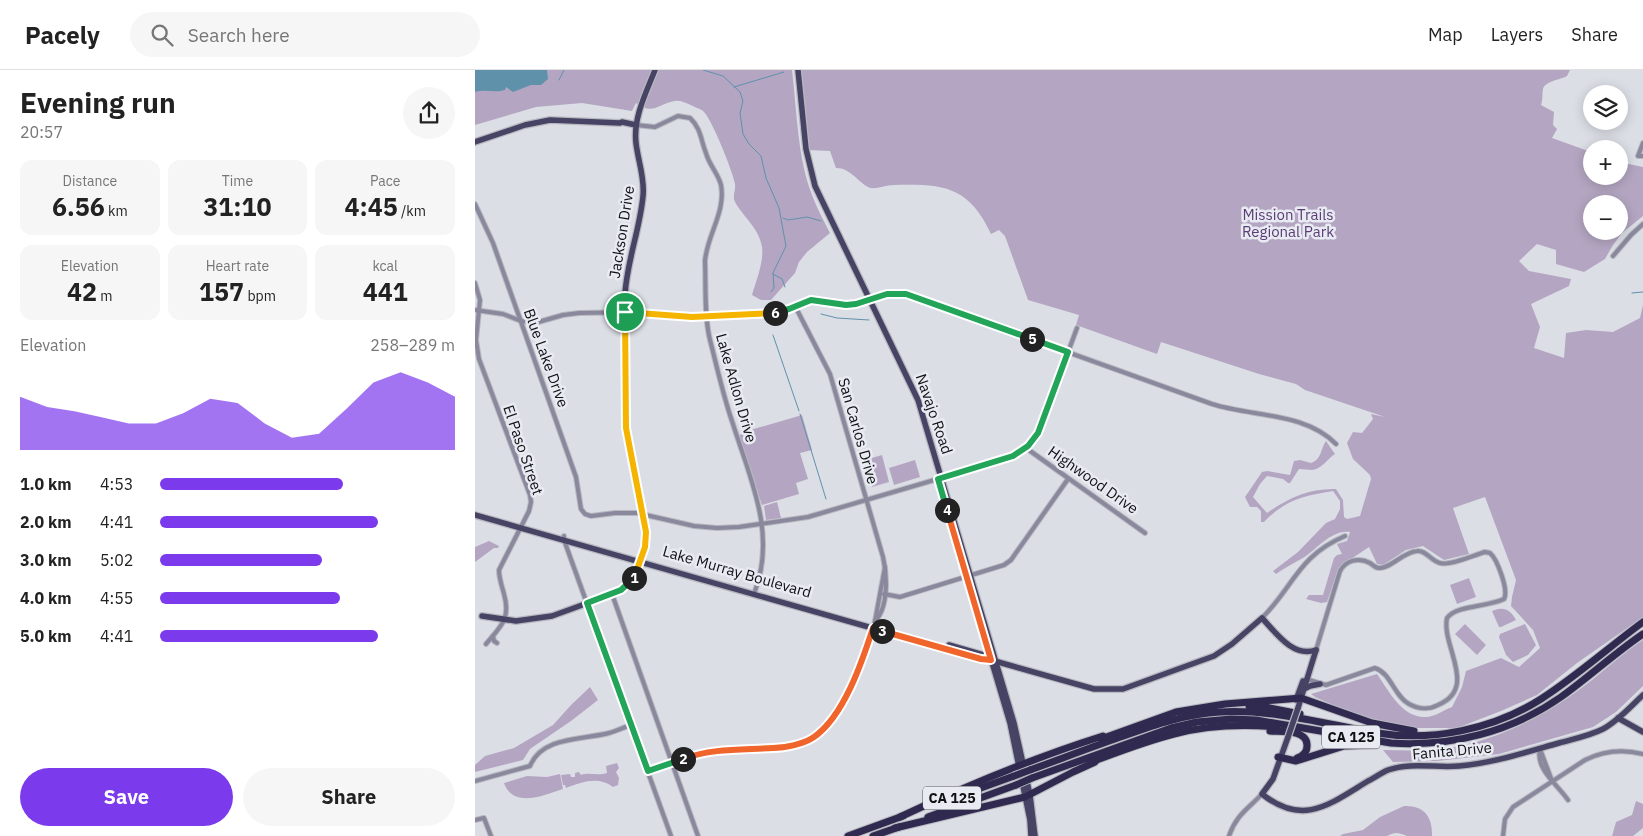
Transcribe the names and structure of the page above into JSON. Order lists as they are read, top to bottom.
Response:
{
  "streets": {
    "highway": ["CA 125"],
    "main road": [
      "Jackson Drive",
      "Navajo Road",
      "Lake Murray Boulevard",
      "Fanita Drive"
    ],
    "street": [
      "Blue Lake Drive",
      "Lake Adlon Drive",
      "San Carlos Drive",
      "El Paso Street",
      "Highwood Drive"
    ]
  },
  "crossings": [
    ["Jackson Drive", "Blue Lake Drive"],
    ["Jackson Drive", "Lake Adlon Drive"],
    ["Jackson Drive", "El Paso Street"],
    ["Jackson Drive", "Lake Murray Boulevard"],
    ["Lake Adlon Drive", "Lake Murray Boulevard"],
    ["Navajo Road", "Lake Murray Boulevard"],
    ["San Carlos Drive", "Lake Murray Boulevard"],
    ["El Paso Street", "Lake Murray Boulevard"]
  ],
  "parks": ["Mission Trails Regional Park"],
  "page": {
    "header": "Pacely",
    "search": "Search here",
    "nav": ["Map", "Layers", "Share"],
    "heading": ["Evening run", "20:57"],
    "map_buttons": ["+", "−"],
    "stats": [
      ["Distance", "6.56 km"],
      ["Time", "31:10"],
      ["Pace", "4:45 /km"],
      ["Elevation", "42 m"],
      ["Heart rate", "157 bpm"],
      ["kcal", "441"]
    ],
    "pins": [
      "6",
      "5",
      "4",
      "1",
      "3",
      "2"
    ],
    "chart": ["Elevation", "258–289 m"],
    "list": [
      {
        "name": "1.0 km",
        "note": "4:53"
      },
      {
        "name": "2.0 km",
        "note": "4:41"
      },
      {
        "name": "3.0 km",
        "note": "5:02"
      },
      {
        "name": "4.0 km",
        "note": "4:55"
      },
      {
        "name": "5.0 km",
        "note": "4:41"
      }
    ],
    "buttons": ["Save", "Share"]
  }
}
